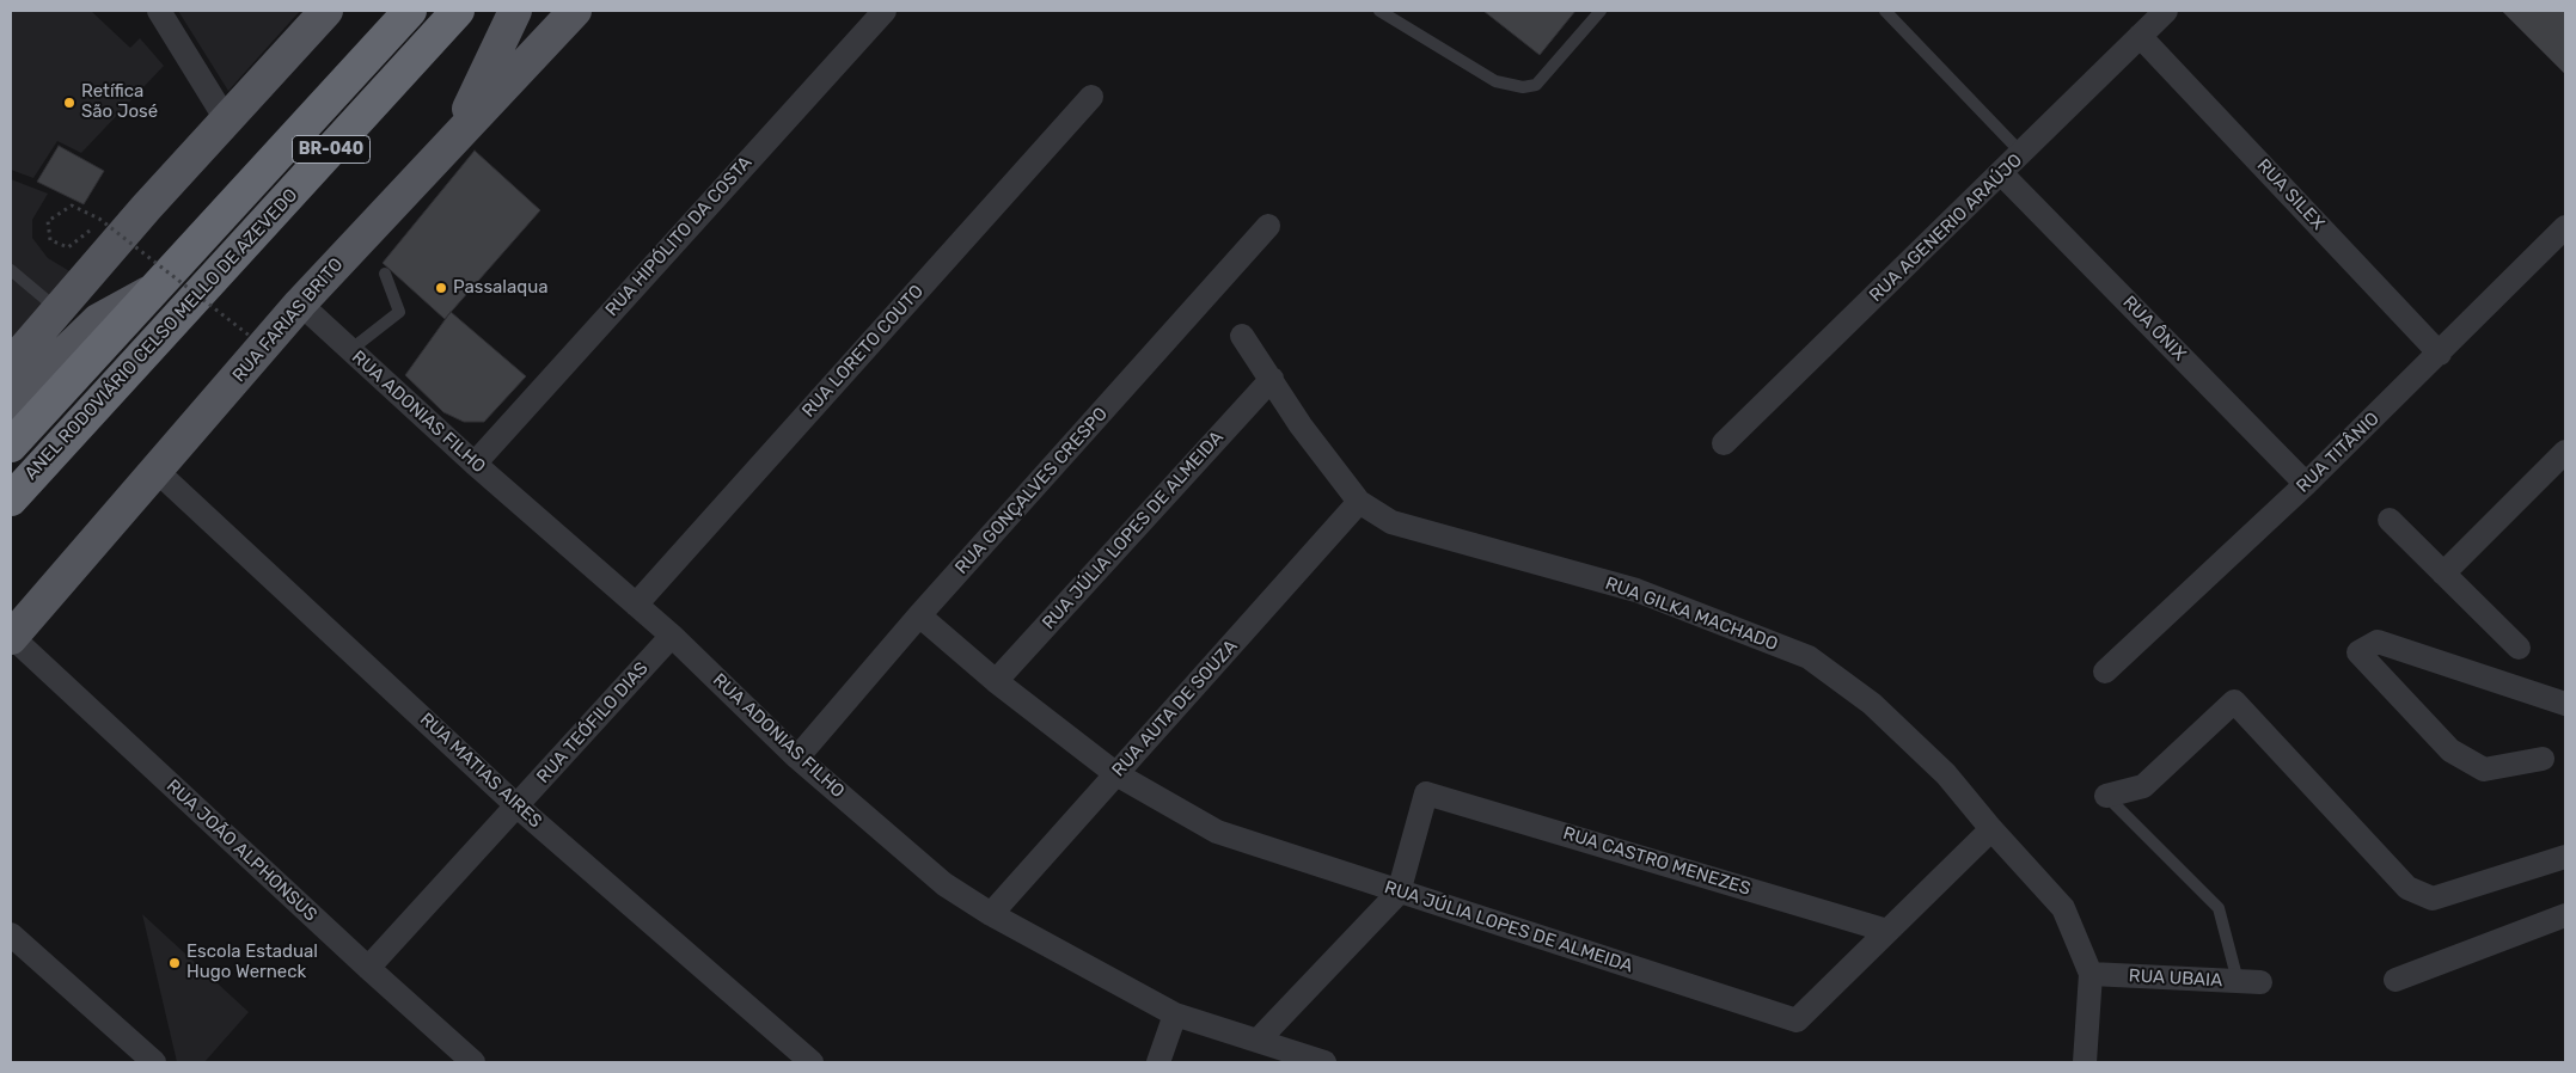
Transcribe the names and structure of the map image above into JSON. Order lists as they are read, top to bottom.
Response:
{
  "streets": {
    "highway": ["BR-040", "ANEL RODOVIÁRIO CELSO MELLO DE AZEVEDO"],
    "main road": ["RUA FARIAS BRITO"],
    "street": [
      "RUA SILEX",
      "RUA AGENERIO ARAÚJO",
      "RUA HIPÓLITO DA COSTA",
      "RUA ÔNIX",
      "RUA LORETO COUTO",
      "RUA ADONIAS FILHO",
      "RUA TITÂNIO",
      "RUA GONÇALVES CRESPO",
      "RUA JÚLIA LOPES DE ALMEIDA",
      "RUA GILKA MACHADO",
      "RUA AUTA DE SOUZA",
      "RUA TEÓFILO DIAS",
      "RUA MATIAS AIRES",
      "RUA JOÃO ALPHONSUS",
      "RUA CASTRO MENEZES",
      "RUA UBAIA"
    ]
  },
  "crossings": [
    ["RUA SILEX", "RUA AGENERIO ARAÚJO"],
    ["RUA SILEX", "RUA TITÂNIO"],
    ["RUA AGENERIO ARAÚJO", "RUA ÔNIX"],
    ["RUA HIPÓLITO DA COSTA", "RUA ADONIAS FILHO"],
    ["RUA FARIAS BRITO", "RUA ADONIAS FILHO"],
    ["RUA FARIAS BRITO", "RUA MATIAS AIRES"],
    ["RUA FARIAS BRITO", "RUA JOÃO ALPHONSUS"],
    ["RUA ÔNIX", "RUA TITÂNIO"],
    ["RUA LORETO COUTO", "RUA ADONIAS FILHO"],
    ["RUA ADONIAS FILHO", "RUA GONÇALVES CRESPO"],
    ["RUA ADONIAS FILHO", "RUA AUTA DE SOUZA"],
    ["RUA ADONIAS FILHO", "RUA TEÓFILO DIAS"],
    ["RUA GONÇALVES CRESPO", "RUA JÚLIA LOPES DE ALMEIDA"],
    ["RUA JÚLIA LOPES DE ALMEIDA", "RUA GILKA MACHADO"],
    ["RUA JÚLIA LOPES DE ALMEIDA", "RUA AUTA DE SOUZA"],
    ["RUA JÚLIA LOPES DE ALMEIDA", "RUA CASTRO MENEZES"],
    ["RUA GILKA MACHADO", "RUA AUTA DE SOUZA"],
    ["RUA GILKA MACHADO", "RUA UBAIA"],
    ["RUA TEÓFILO DIAS", "RUA MATIAS AIRES"],
    ["RUA TEÓFILO DIAS", "RUA JOÃO ALPHONSUS"]
  ],
  "places": ["Retífica São José", "Passalaqua", "Escola Estadual Hugo Werneck"]
}
